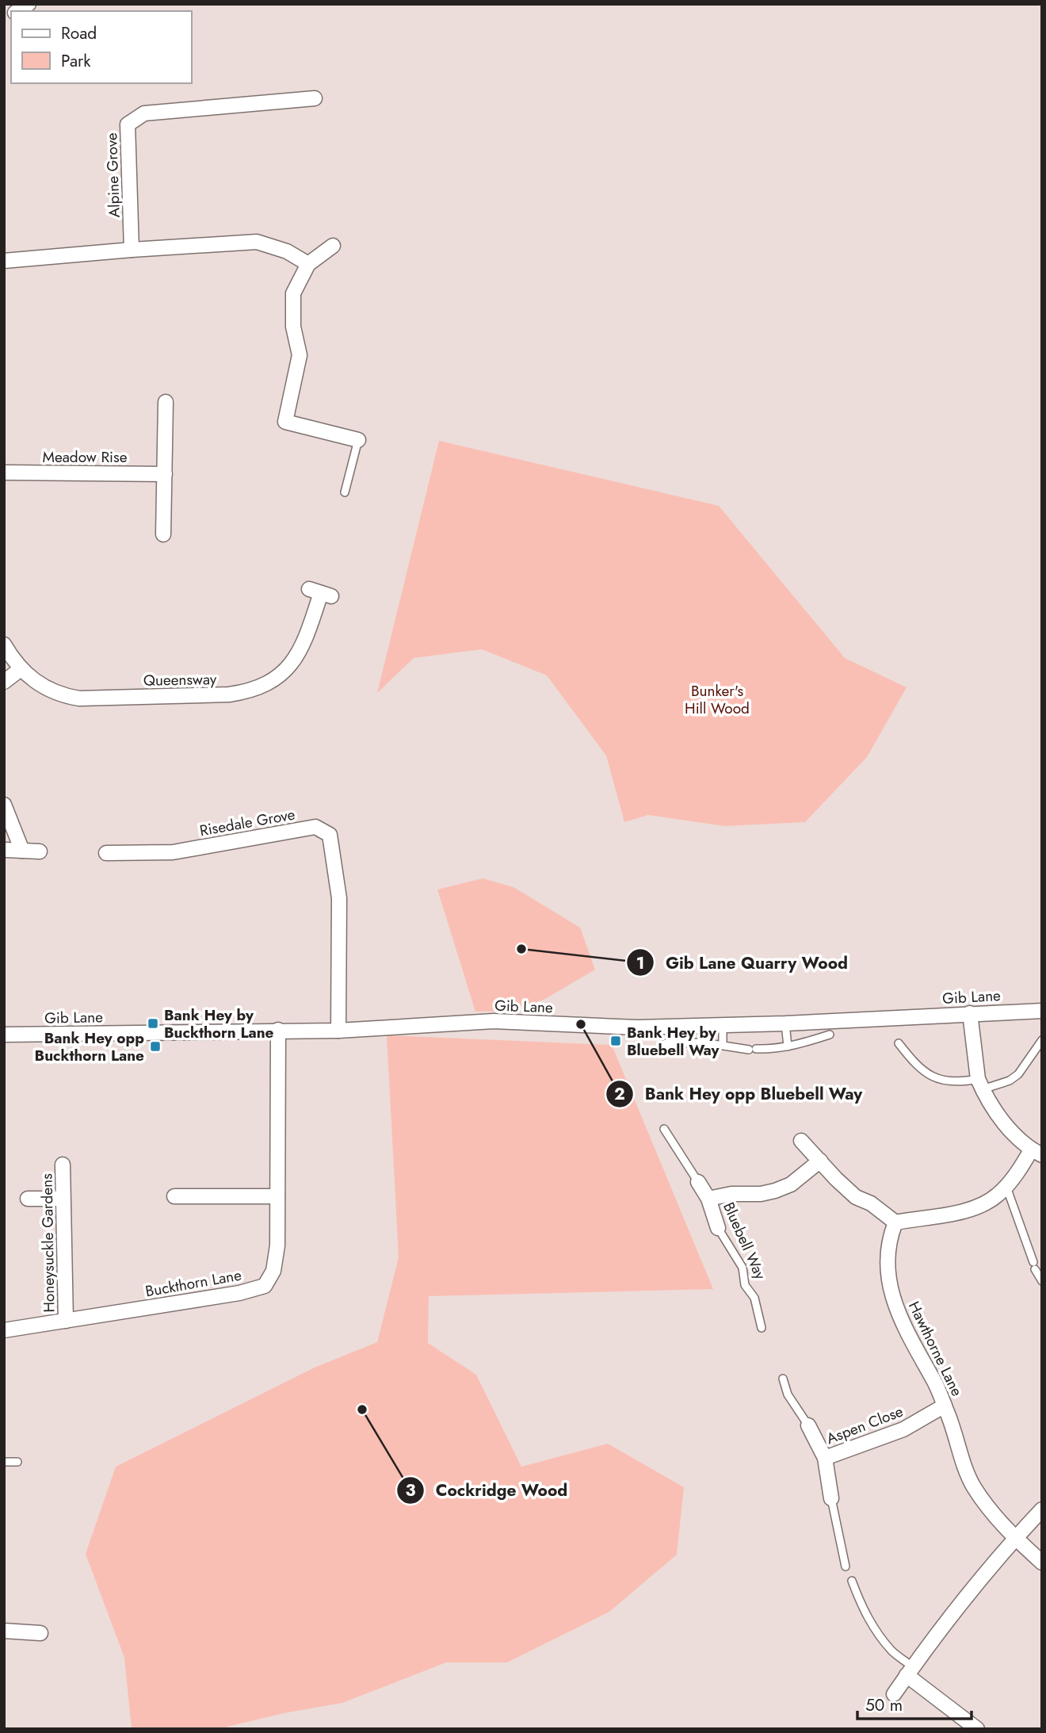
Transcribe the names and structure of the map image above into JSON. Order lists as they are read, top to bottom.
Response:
{
  "streets": {
    "street": [
      "Alpine Grove",
      "Meadow Rise",
      "Queensway",
      "Risedale Grove",
      "Gib Lane",
      "Bluebell Way",
      "Honeysuckle Gardens",
      "Buckthorn Lane",
      "Hawthorne Lane",
      "Aspen Close"
    ]
  },
  "crossings": [
    ["Risedale Grove", "Gib Lane"],
    ["Gib Lane", "Buckthorn Lane"],
    ["Honeysuckle Gardens", "Buckthorn Lane"],
    ["Hawthorne Lane", "Aspen Close"]
  ],
  "parks": ["Bunker's Hill Wood"],
  "places": {
    "other": ["Gib Lane Quarry Wood", "Bank Hey opp Bluebell Way", "Cockridge Wood"],
    "transit": ["Bank Hey by Buckthorn Lane", "Bank Hey by Bluebell Way", "Bank Hey opp Buckthorn Lane"]
  },
  "legend": ["Road", "Park"],
  "scale_bar": "50 m"
}
